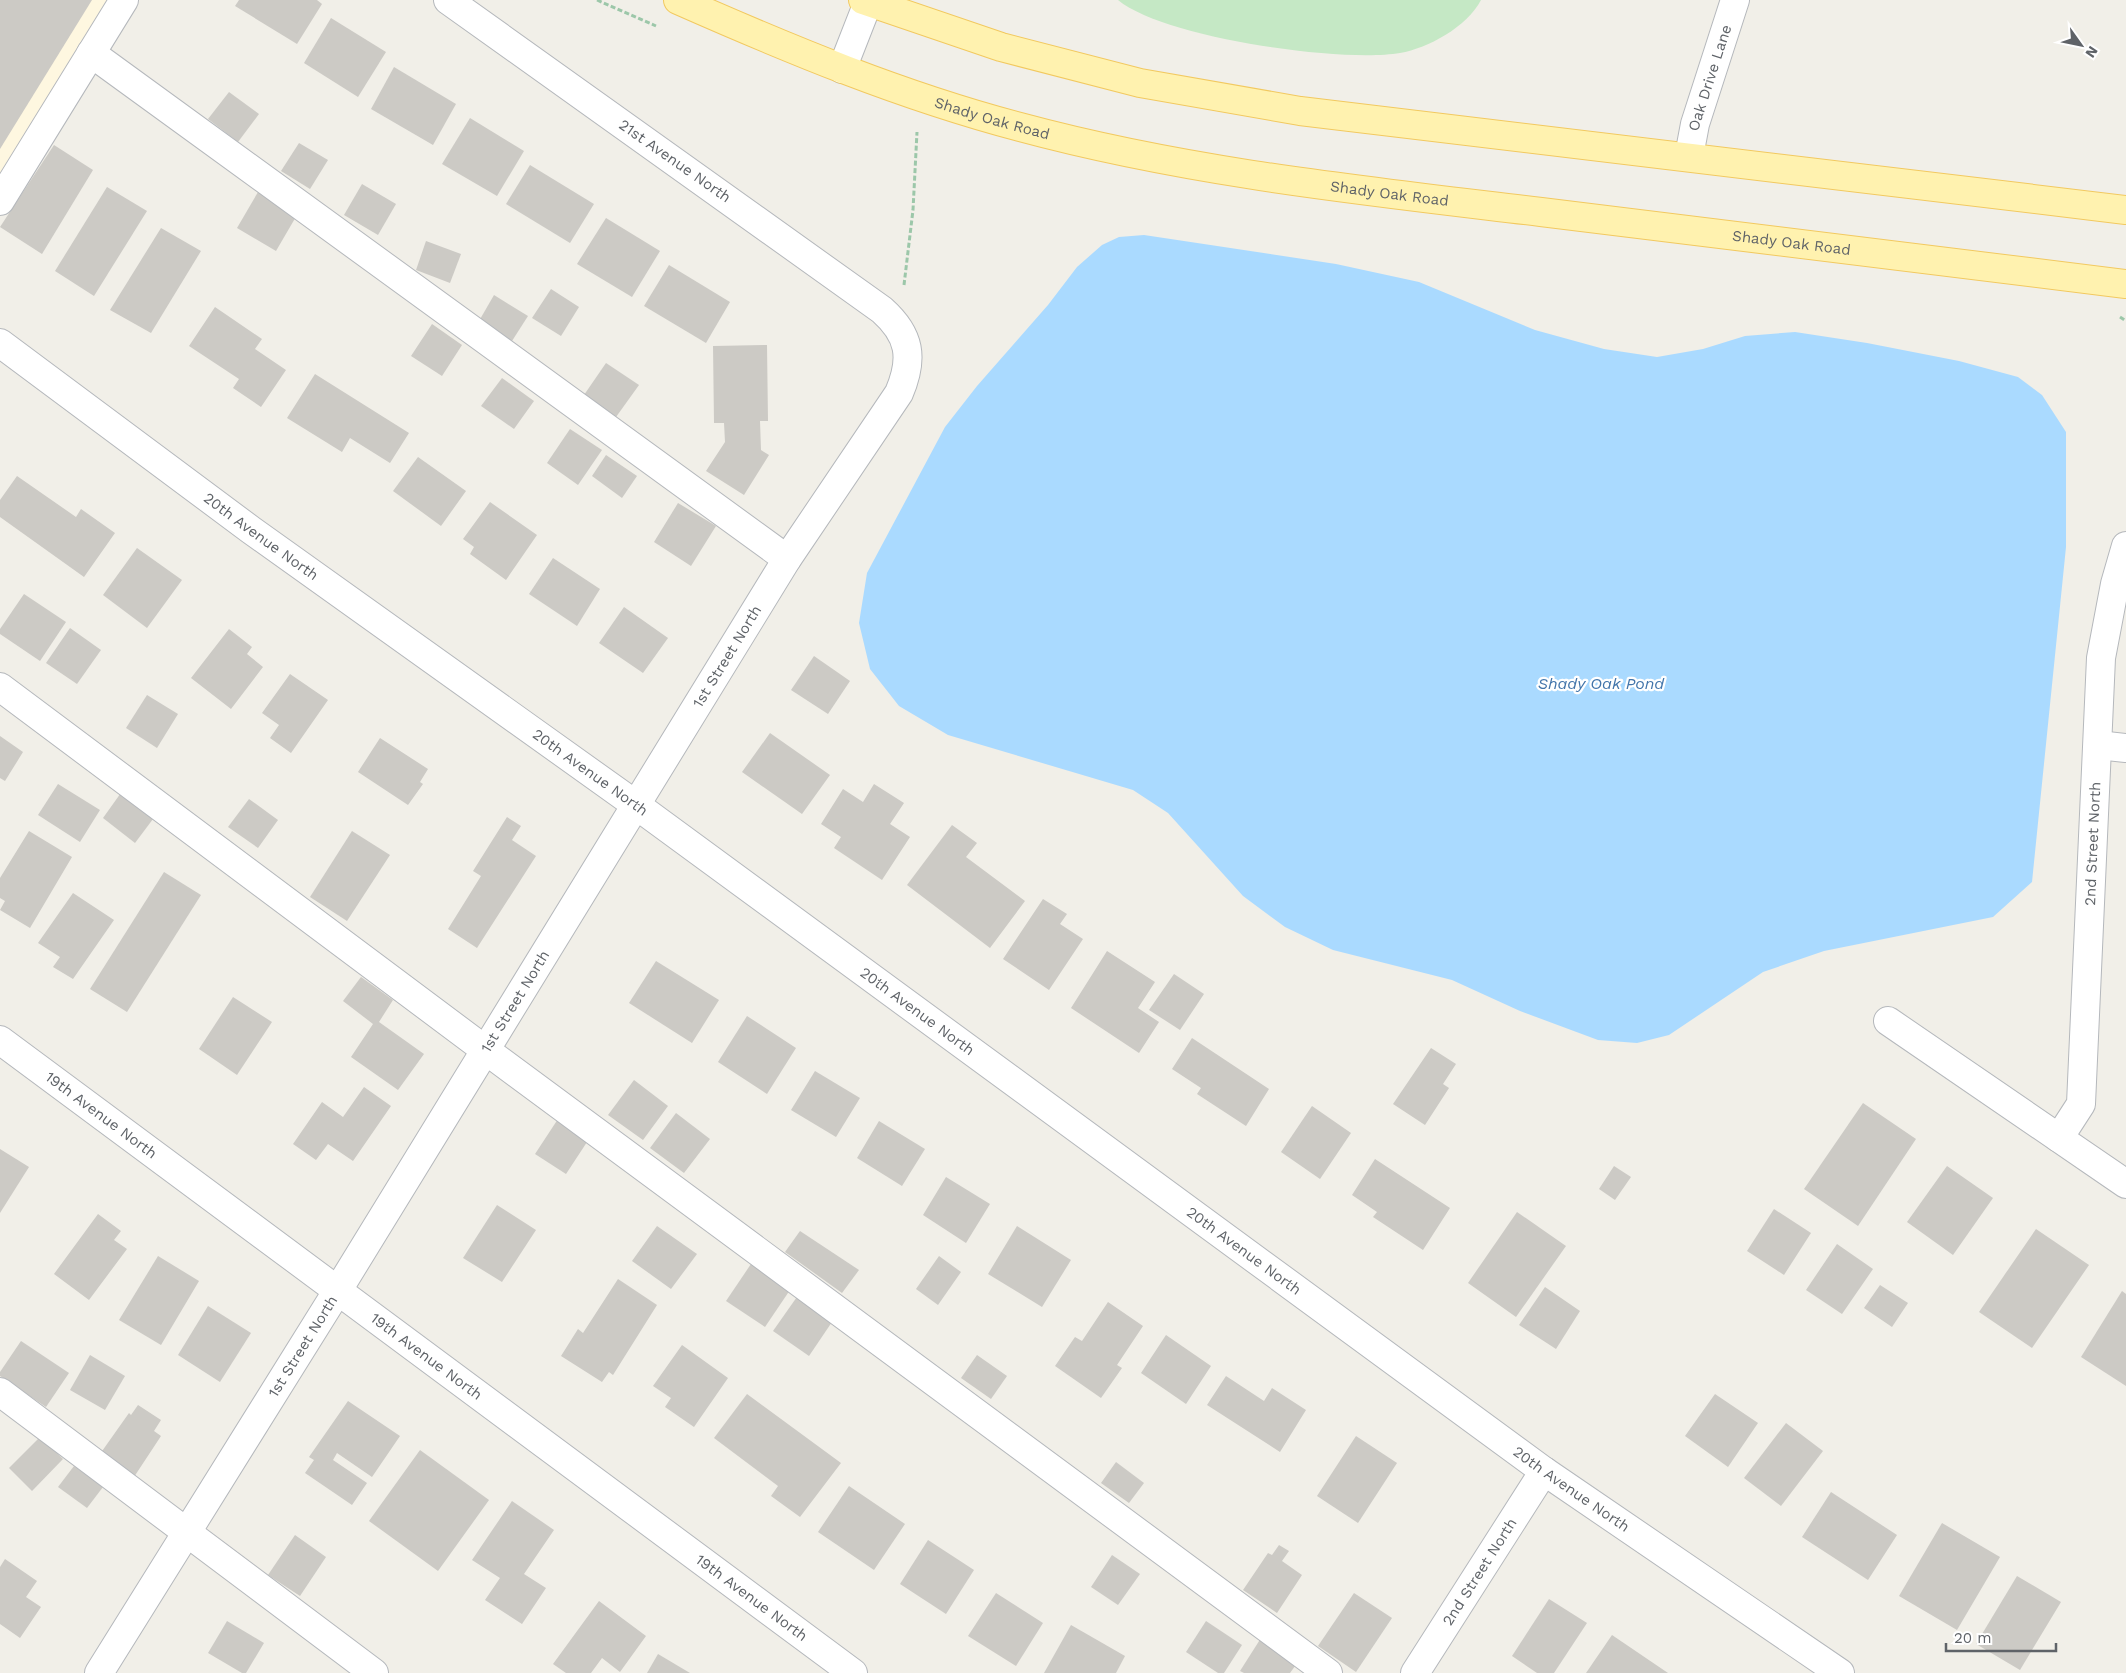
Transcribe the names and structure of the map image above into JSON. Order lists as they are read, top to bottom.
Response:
{
  "streets": {
    "main road": ["Shady Oak Road"],
    "street": [
      "Oak Drive Lane",
      "21st Avenue North",
      "20th Avenue North",
      "1st Street North",
      "2nd Street North",
      "19th Avenue North"
    ]
  },
  "crossings": [
    ["21st Avenue North", "1st Street North"],
    ["20th Avenue North", "1st Street North"],
    ["20th Avenue North", "2nd Street North"],
    ["1st Street North", "19th Avenue North"]
  ],
  "water": ["Shady Oak Pond"],
  "scale_bar": "20 m",
  "north": "bottom right"
}
